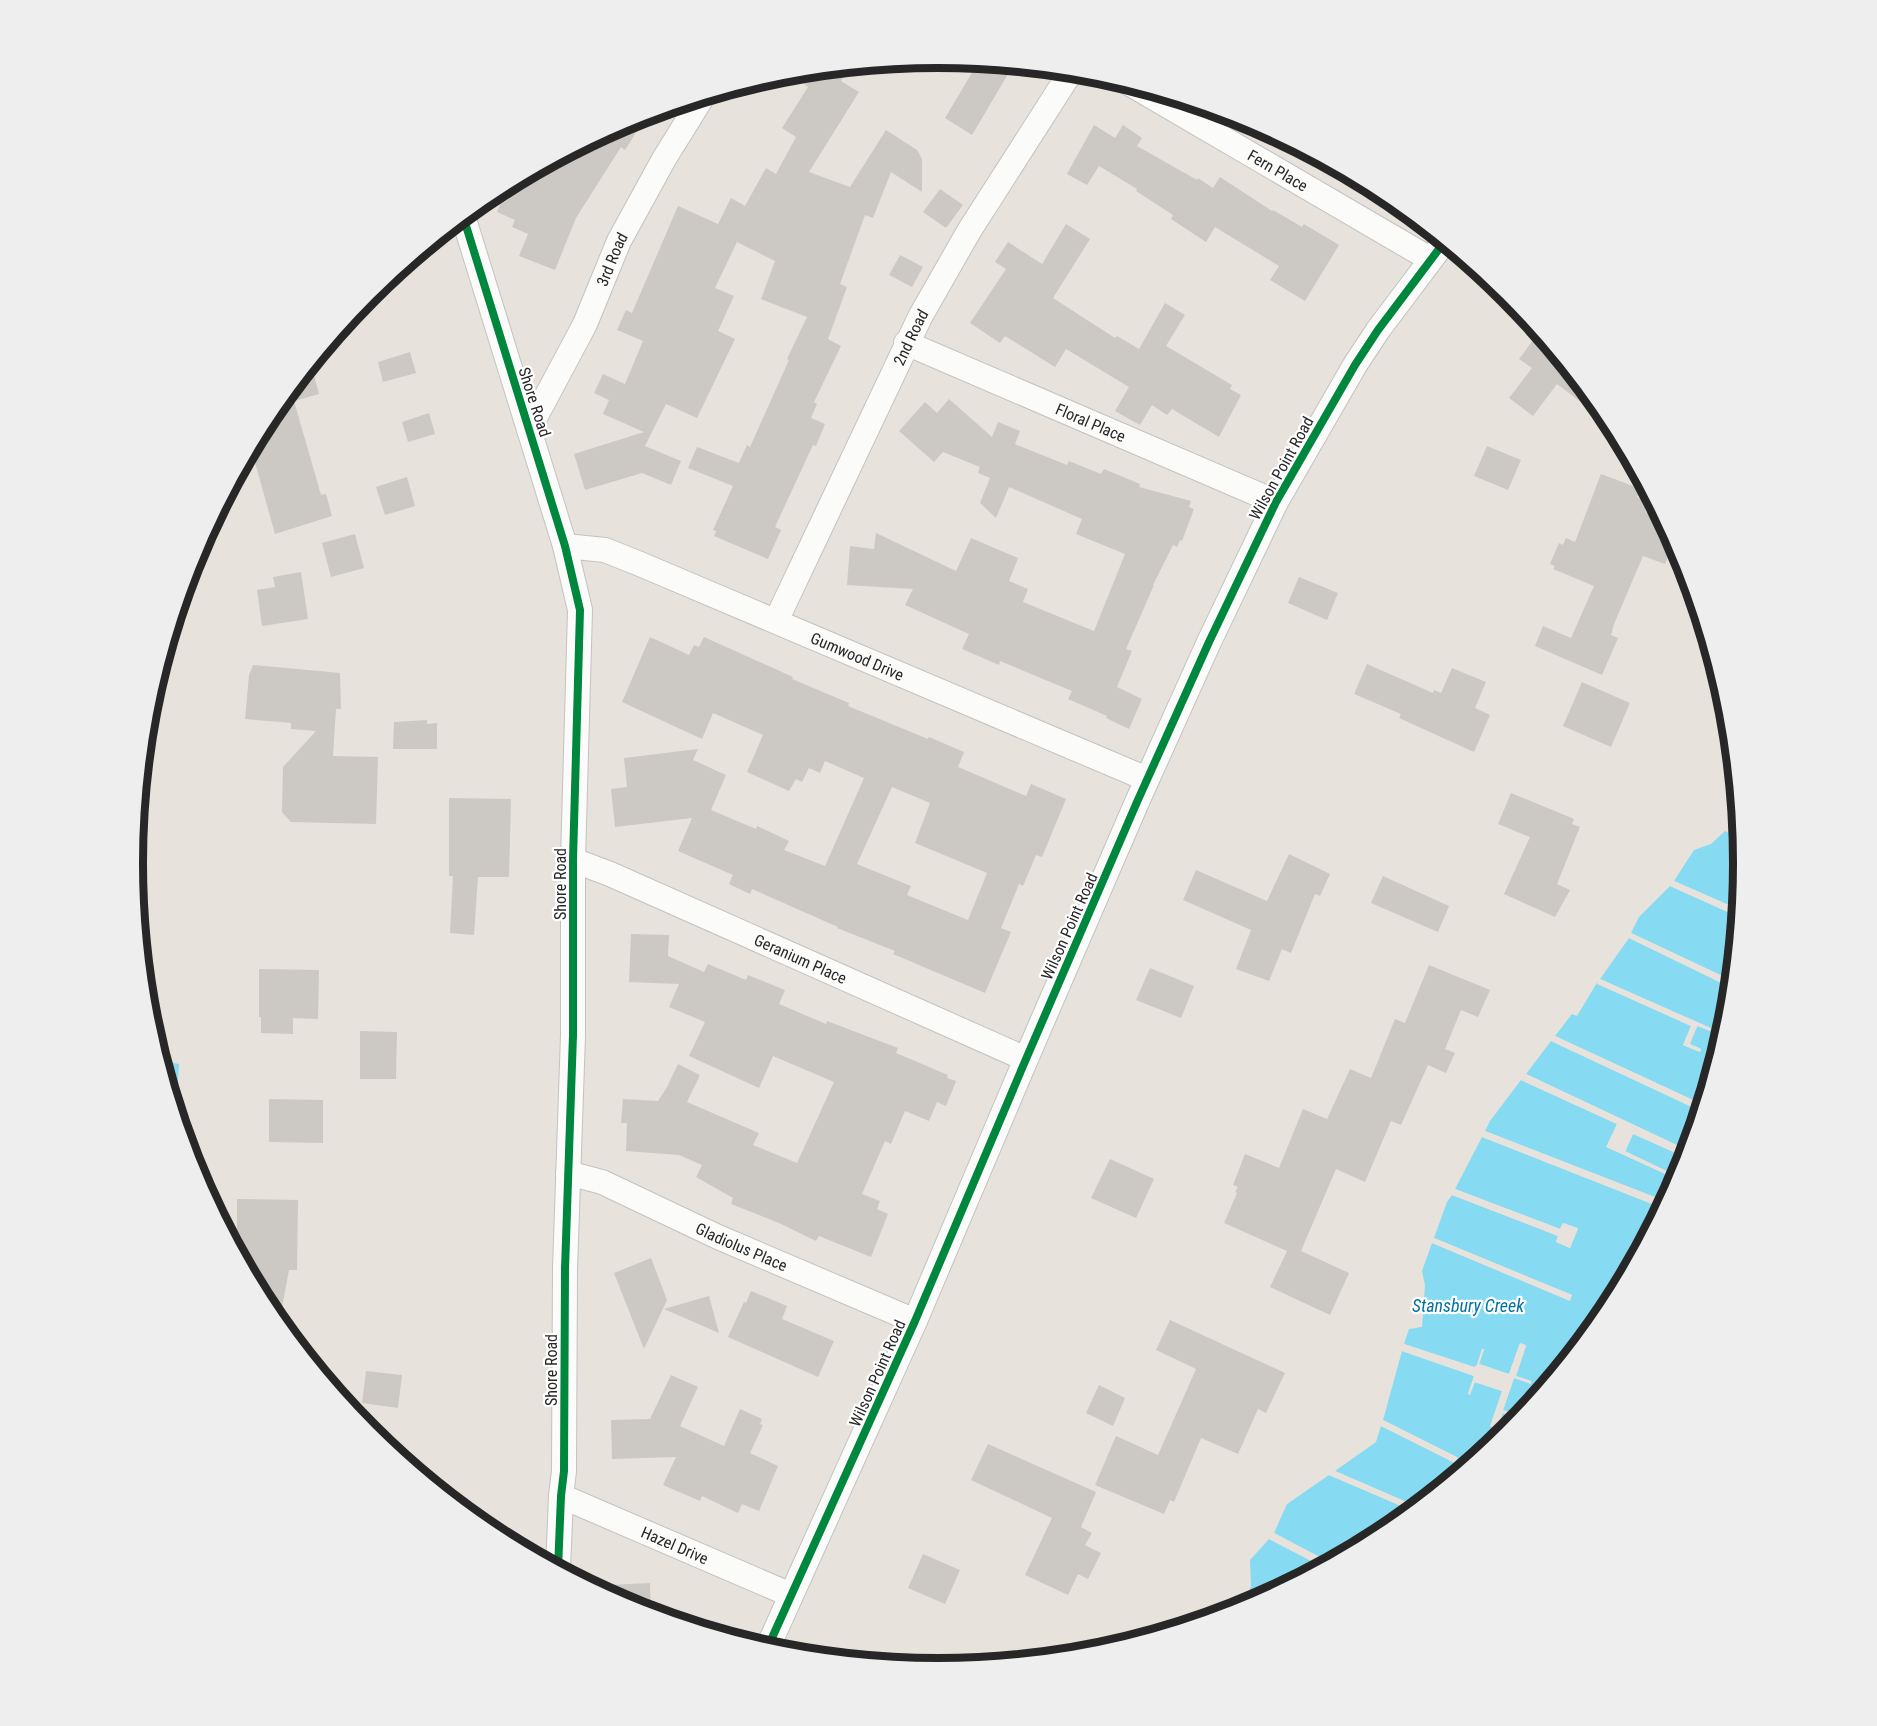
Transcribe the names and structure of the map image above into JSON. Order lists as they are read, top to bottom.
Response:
{
  "streets": {
    "street": [
      "Fern Place",
      "3rd Road",
      "2nd Road",
      "Shore Road",
      "Floral Place",
      "Wilson Point Road",
      "Gumwood Drive",
      "Geranium Place",
      "Gladiolus Place",
      "Hazel Drive"
    ]
  },
  "crossings": [
    ["Fern Place", "Wilson Point Road"],
    ["3rd Road", "Shore Road"],
    ["2nd Road", "Floral Place"],
    ["2nd Road", "Gumwood Drive"],
    ["Shore Road", "Gumwood Drive"],
    ["Shore Road", "Geranium Place"],
    ["Shore Road", "Gladiolus Place"],
    ["Shore Road", "Hazel Drive"],
    ["Floral Place", "Wilson Point Road"],
    ["Wilson Point Road", "Gumwood Drive"],
    ["Wilson Point Road", "Geranium Place"],
    ["Wilson Point Road", "Gladiolus Place"],
    ["Wilson Point Road", "Hazel Drive"]
  ],
  "water": ["Stansbury Creek"]
}
